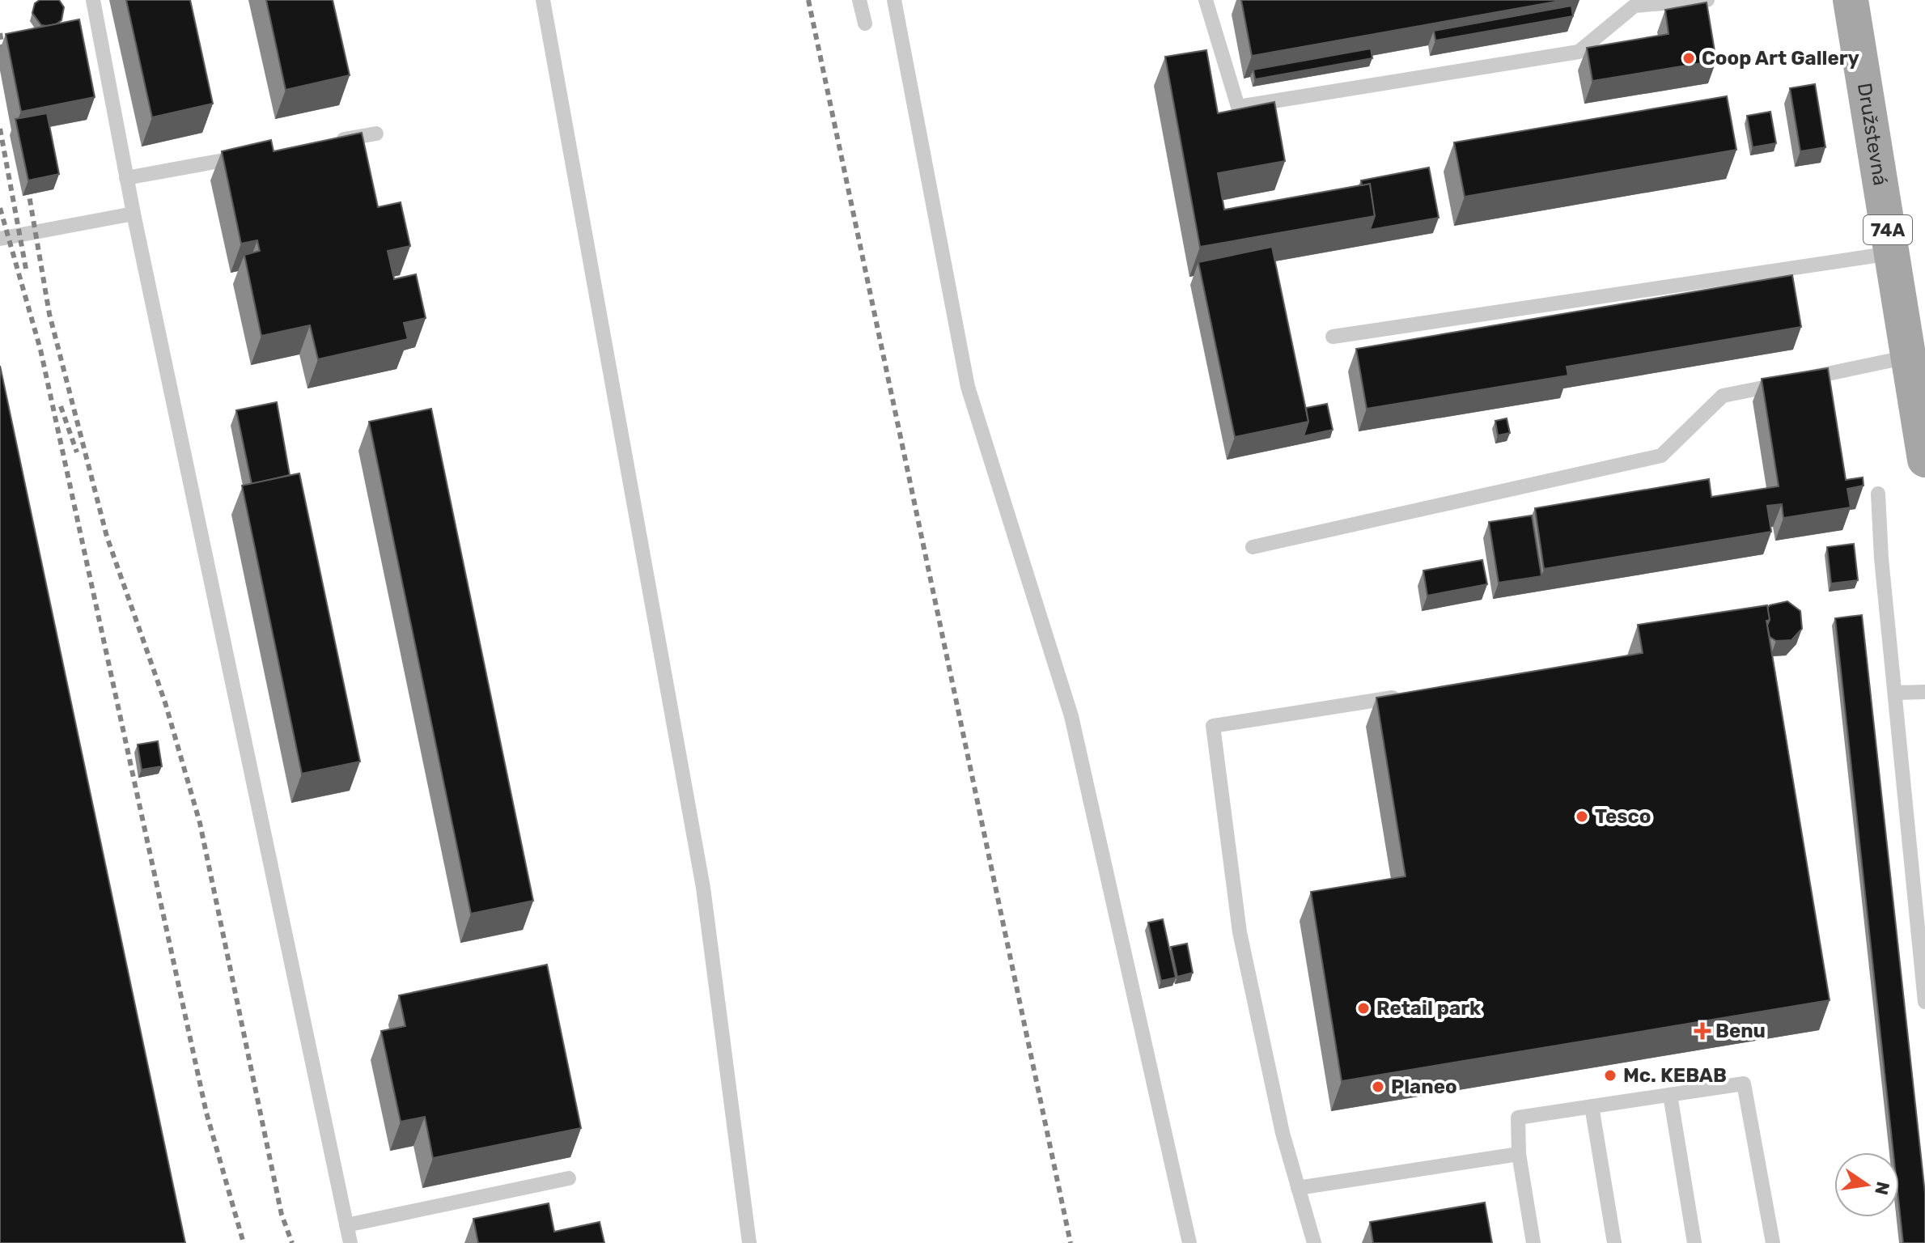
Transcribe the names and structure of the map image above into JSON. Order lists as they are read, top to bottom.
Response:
{
  "streets": {
    "main road": ["Družstevná", "74A"]
  },
  "places": {
    "other": [
      "Coop Art Gallery",
      "Tesco",
      "Retail park",
      "Mc. KEBAB",
      "Planeo"
    ],
    "health": ["Benu"]
  },
  "north": "right"
}
